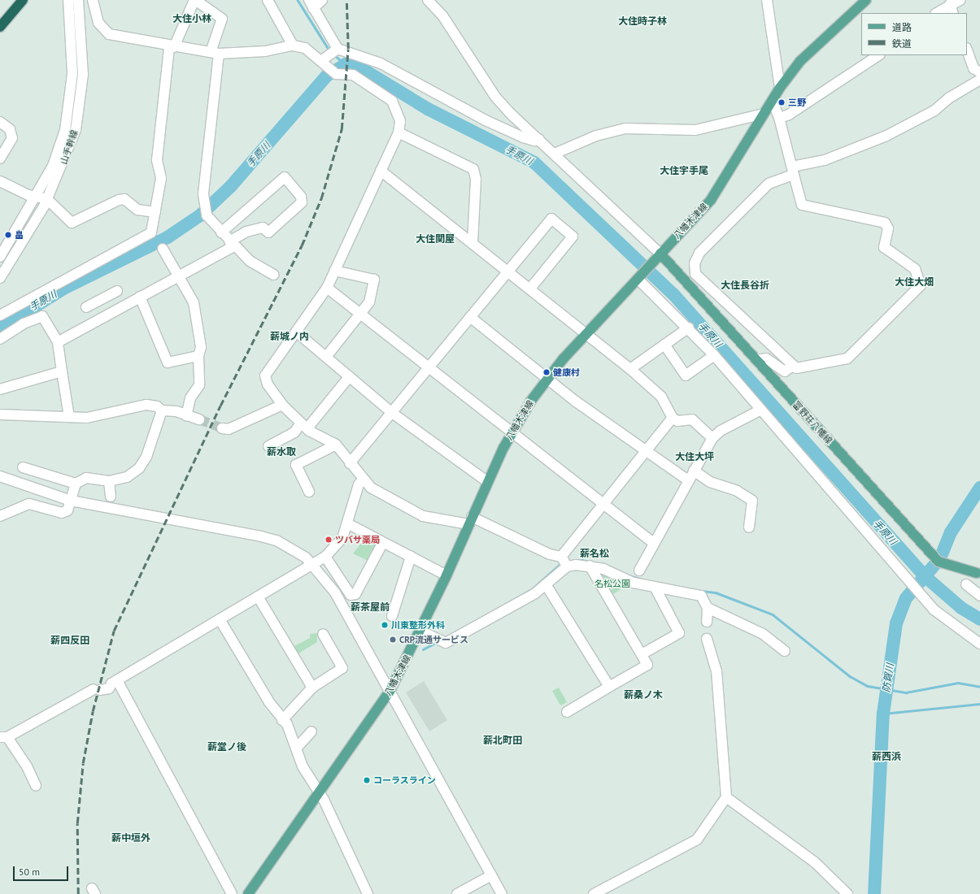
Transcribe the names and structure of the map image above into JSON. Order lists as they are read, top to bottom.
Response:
{
  "streets": {
    "main road": ["八幡木津線", "富野荘八幡線"],
    "street": ["山手幹線"]
  },
  "crossings": [
    ["八幡木津線", "富野荘八幡線"]
  ],
  "districts": [
    "大住小林",
    "大住時子林",
    "大住宇手尾",
    "大住関屋",
    "大住大畑",
    "大住長谷折",
    "薪城ノ内",
    "薪水取",
    "大住大坪",
    "薪名松",
    "薪茶屋前",
    "薪四反田",
    "薪桑ノ木",
    "薪北町田",
    "薪堂ノ後",
    "薪西浜",
    "薪中垣外"
  ],
  "water": ["手原川", "防賀川"],
  "parks": ["名松公園"],
  "places": [
    "三野",
    "畠",
    "健康村",
    "ツバサ薬局",
    "川東整形外科",
    "CRP流通サービス",
    "コーラスライン"
  ],
  "legend": ["道路", "鉄道"],
  "scale_bar": "50 m"
}
